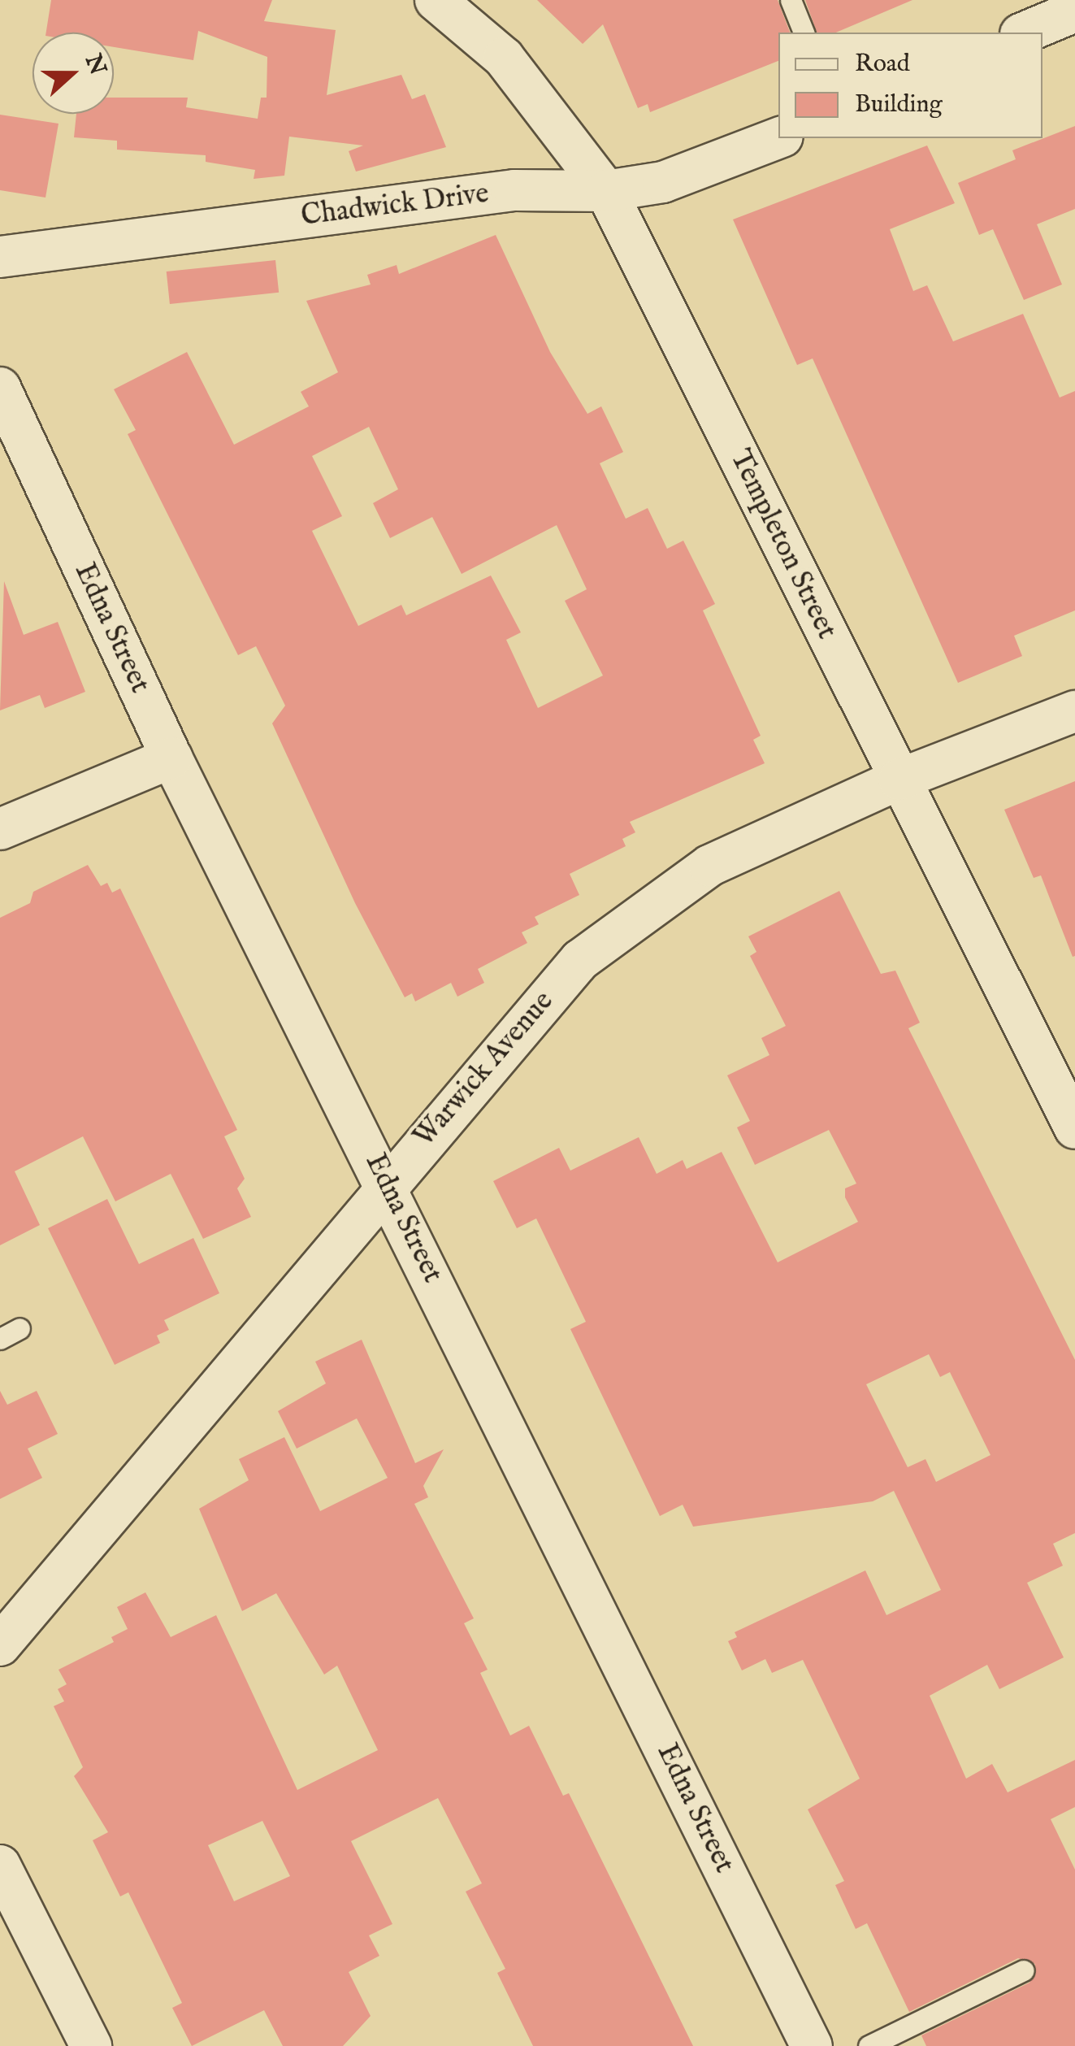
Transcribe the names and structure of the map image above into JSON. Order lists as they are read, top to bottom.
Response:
{
  "streets": {
    "street": [
      "Chadwick Drive",
      "Templeton Street",
      "Edna Street",
      "Warwick Avenue"
    ]
  },
  "crossings": [
    ["Chadwick Drive", "Templeton Street"],
    ["Templeton Street", "Warwick Avenue"],
    ["Edna Street", "Warwick Avenue"]
  ],
  "legend": ["Road", "Building"],
  "north": "right"
}
